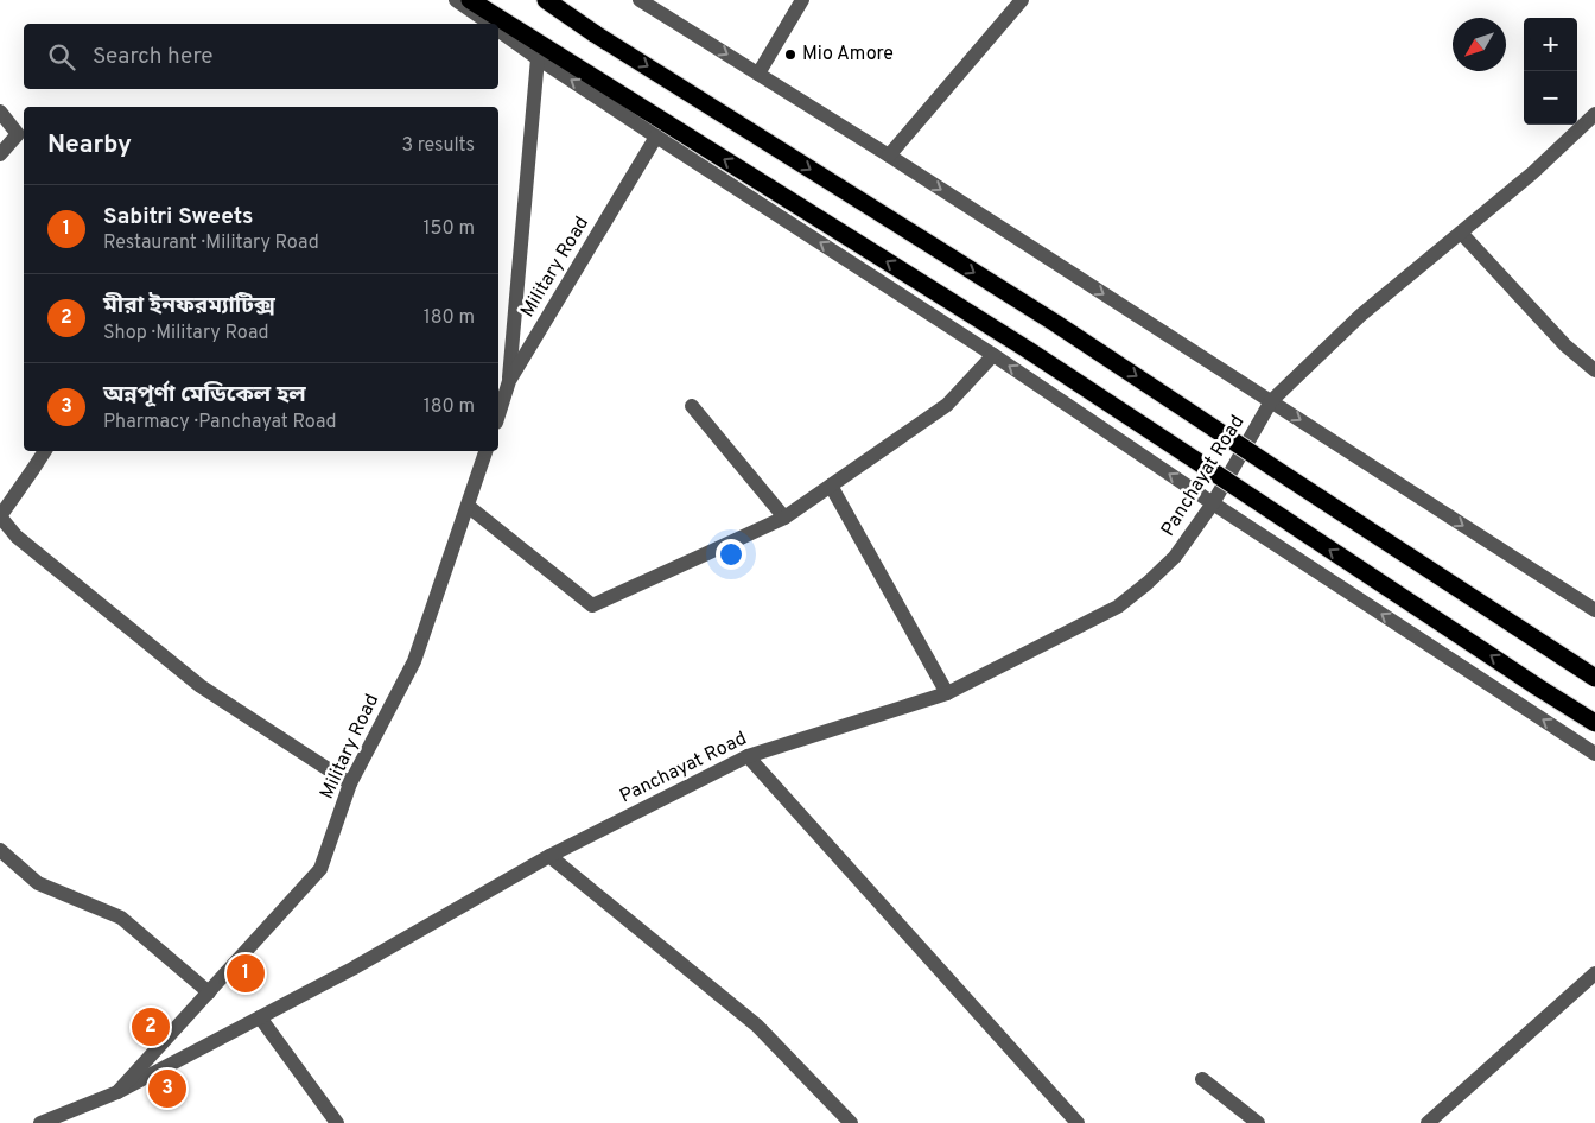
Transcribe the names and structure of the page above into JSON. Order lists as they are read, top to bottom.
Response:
{
  "streets": {
    "street": ["Military Road", "Panchayat Road"]
  },
  "crossings": [
    ["Military Road", "Panchayat Road"]
  ],
  "places": ["Mio Amore"],
  "north": "bottom left",
  "page": {
    "map_buttons": ["+", "−"],
    "search": "Search here",
    "heading": ["Nearby", "3 results"],
    "list": [
      {
        "mark": "1",
        "name": "Sabitri Sweets",
        "note": "Restaurant · Military Road",
        "value": "150 m"
      },
      {
        "mark": "2",
        "name": "মীরা ইনফরম্যাটিক্স",
        "note": "Shop · Military Road",
        "value": "180 m"
      },
      {
        "mark": "3",
        "name": "অন্নপূর্ণা মেডিকেল হল",
        "note": "Pharmacy · Panchayat Road",
        "value": "180 m"
      }
    ],
    "pins": ["1", "2", "3"]
  }
}
